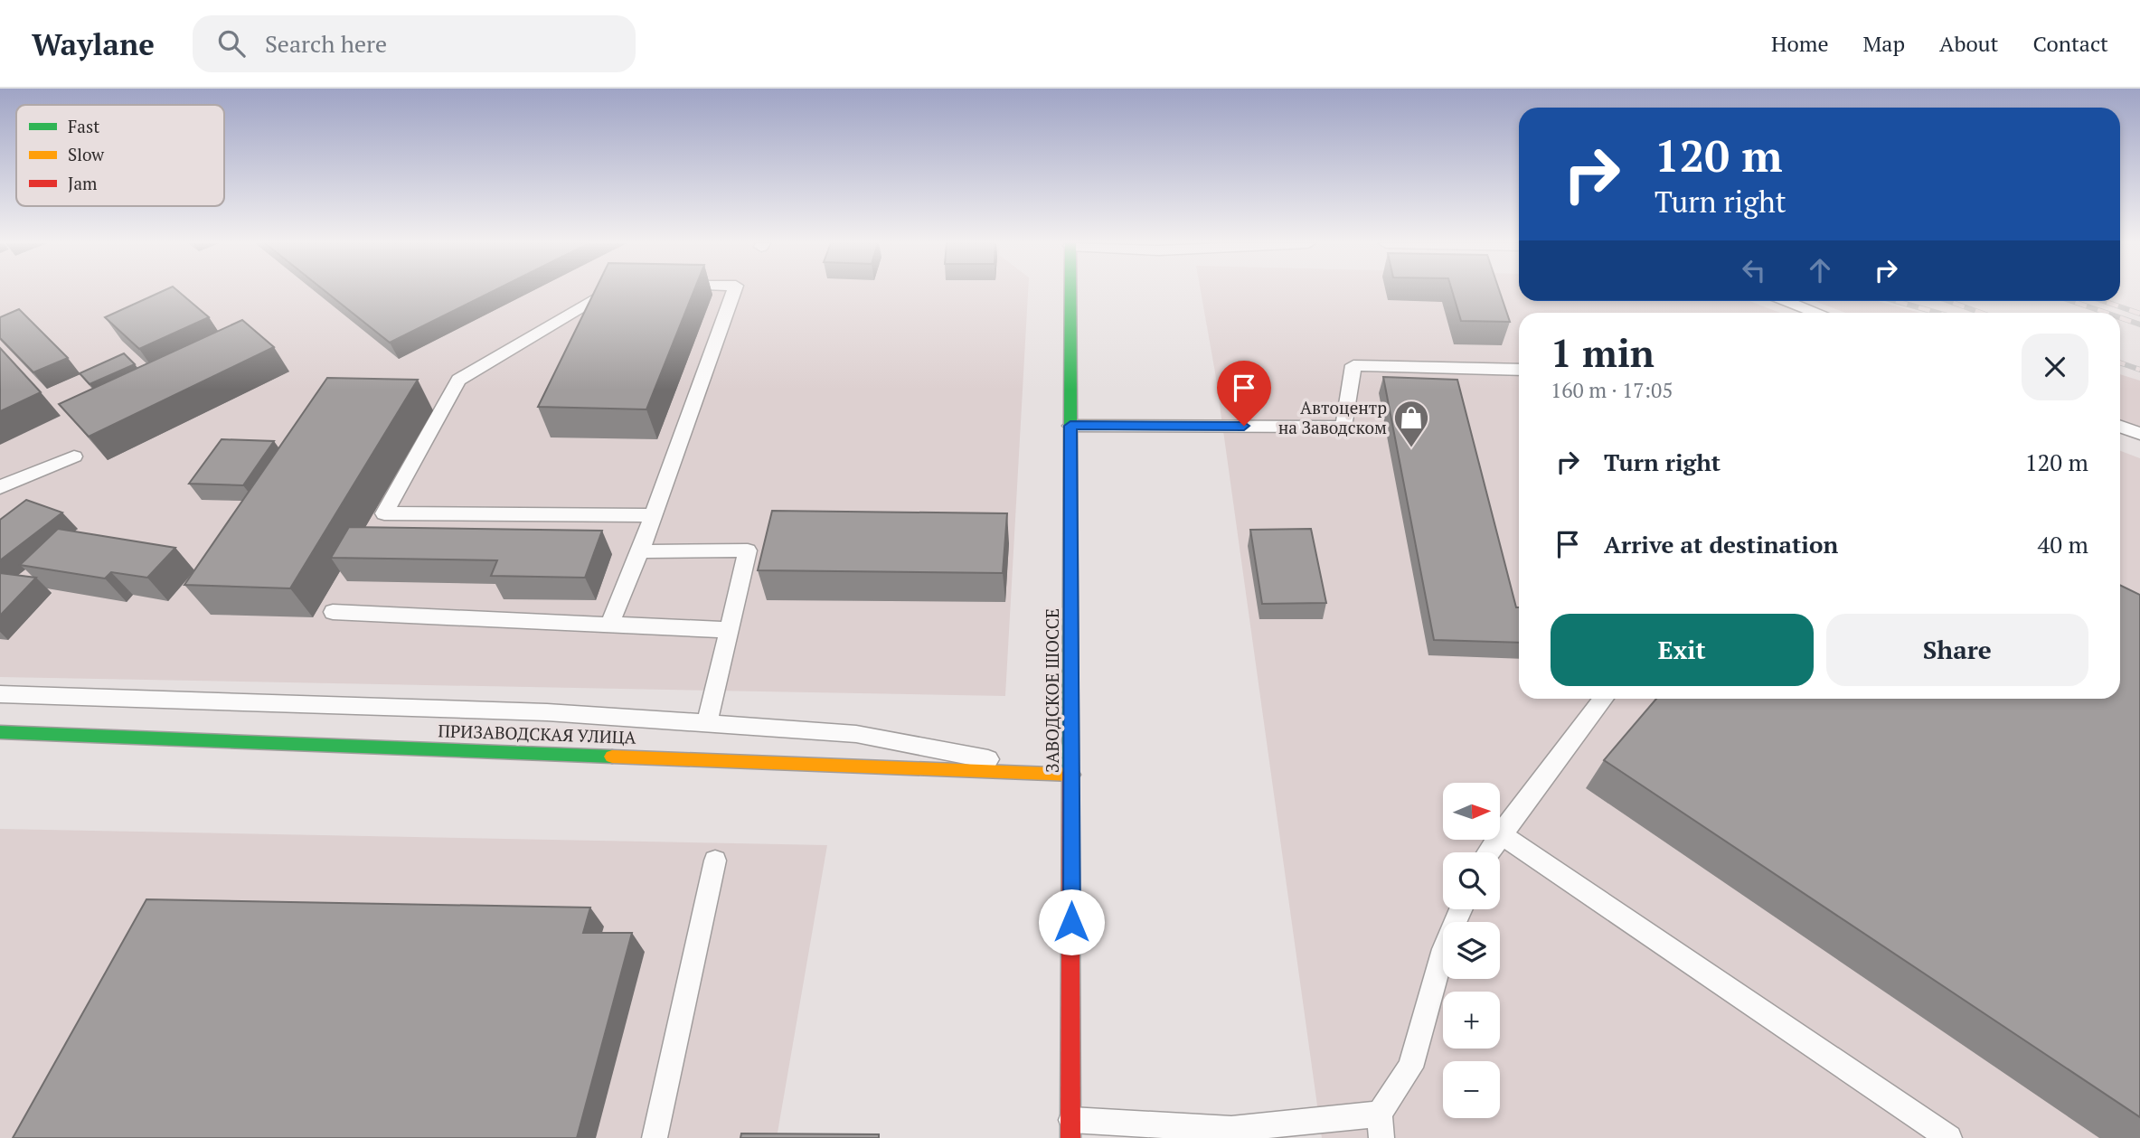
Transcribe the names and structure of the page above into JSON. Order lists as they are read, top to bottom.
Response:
{
  "streets": {
    "main road": ["ЗАВОДСКОЕ ШОССЕ", "ПРИЗАВОДСКАЯ УЛИЦА"]
  },
  "crossings": [
    ["ЗАВОДСКОЕ ШОССЕ", "ПРИЗАВОДСКАЯ УЛИЦА"]
  ],
  "places": {
    "shop": ["Автоцентр на Заводском"]
  },
  "legend": ["Fast", "Slow", "Jam"],
  "north": "right",
  "page": {
    "header": "Waylane",
    "search": "Search here",
    "nav": [
      "Home",
      "Map",
      "About",
      "Contact"
    ],
    "turn": ["120 m", "Turn right"],
    "heading": ["1 min", "160 m · 17:05"],
    "list": [
      {
        "name": "Turn right",
        "value": "120 m"
      },
      {
        "name": "Arrive at destination",
        "value": "40 m"
      }
    ],
    "buttons": ["Exit", "Share"],
    "map_buttons": ["+", "−"]
  }
}
